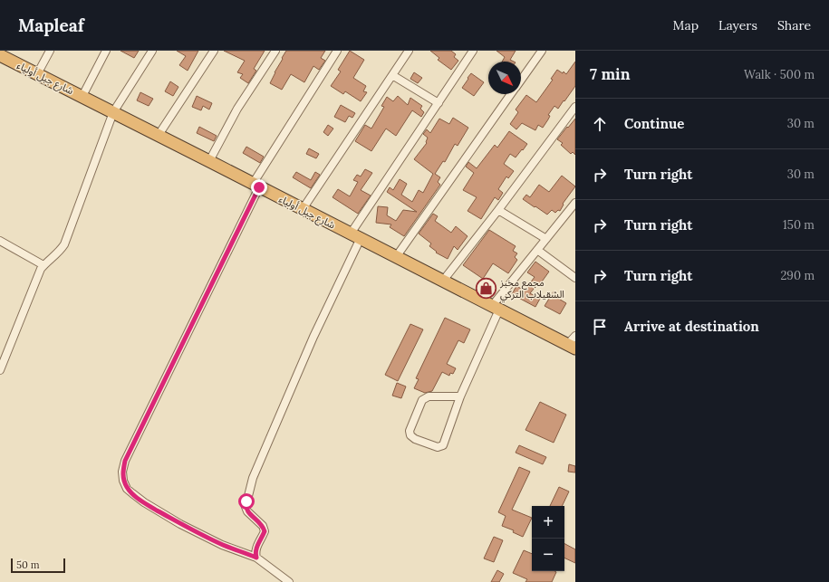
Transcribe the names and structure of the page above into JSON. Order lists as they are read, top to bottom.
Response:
{
  "streets": {
    "highway": ["شارع جبل أولياء"]
  },
  "places": {
    "shop": ["مجمع مخبز الشقيلاب التركي"]
  },
  "scale_bar": "50 m",
  "north": "bottom right",
  "page": {
    "header": "Mapleaf",
    "nav": ["Map", "Layers", "Share"],
    "heading": ["7 min", "Walk · 500 m"],
    "list": [
      ["Continue", "30 m"],
      ["Turn right", "30 m"],
      ["Turn right", "150 m"],
      ["Turn right", "290 m"],
      "Arrive at destination"
    ],
    "map_buttons": ["+", "−"],
    "scale": "50 m"
  }
}
